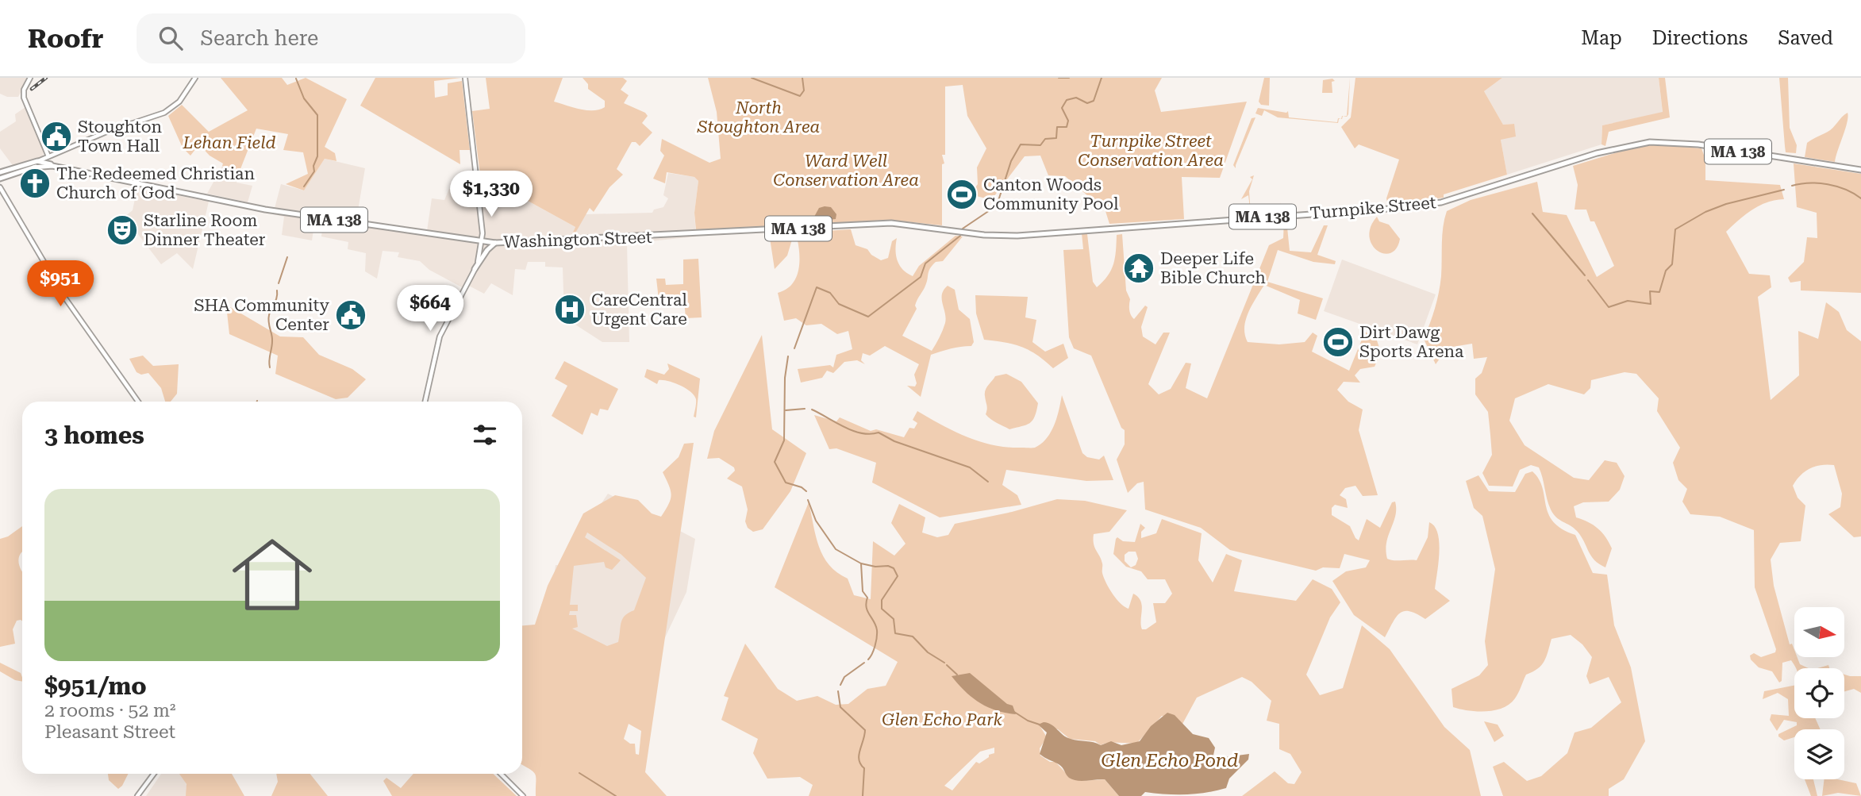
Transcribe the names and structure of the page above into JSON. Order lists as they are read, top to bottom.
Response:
{
  "streets": {
    "main road": ["MA 138", "Turnpike Street", "Washington Street"]
  },
  "crossings": [
    ["Turnpike Street", "Washington Street"]
  ],
  "water": ["Glen Echo Pond"],
  "parks": [
    "North Stoughton Area",
    "Turnpike Street Conservation Area",
    "Lehan Field",
    "Ward Well Conservation Area",
    "Glen Echo Park"
  ],
  "places": {
    "public building": ["Stoughton Town Hall", "SHA Community Center"],
    "church": ["The Redeemed Christian Church of God"],
    "sports": ["Canton Woods Community Pool", "Dirt Dawg Sports Arena"],
    "theatre": ["Starline Room Dinner Theater"],
    "temple": ["Deeper Life Bible Church"],
    "hospital": ["CareCentral Urgent Care"]
  },
  "north": "right",
  "page": {
    "header": "Roofr",
    "search": "Search here",
    "nav": ["Map", "Directions", "Saved"],
    "price": ["$1,330", "$951", "$664"],
    "heading": "3 homes",
    "list": [
      {
        "name": "$951/mo",
        "note": "2 rooms · 52 m² · Pleasant Street"
      }
    ]
  }
}
